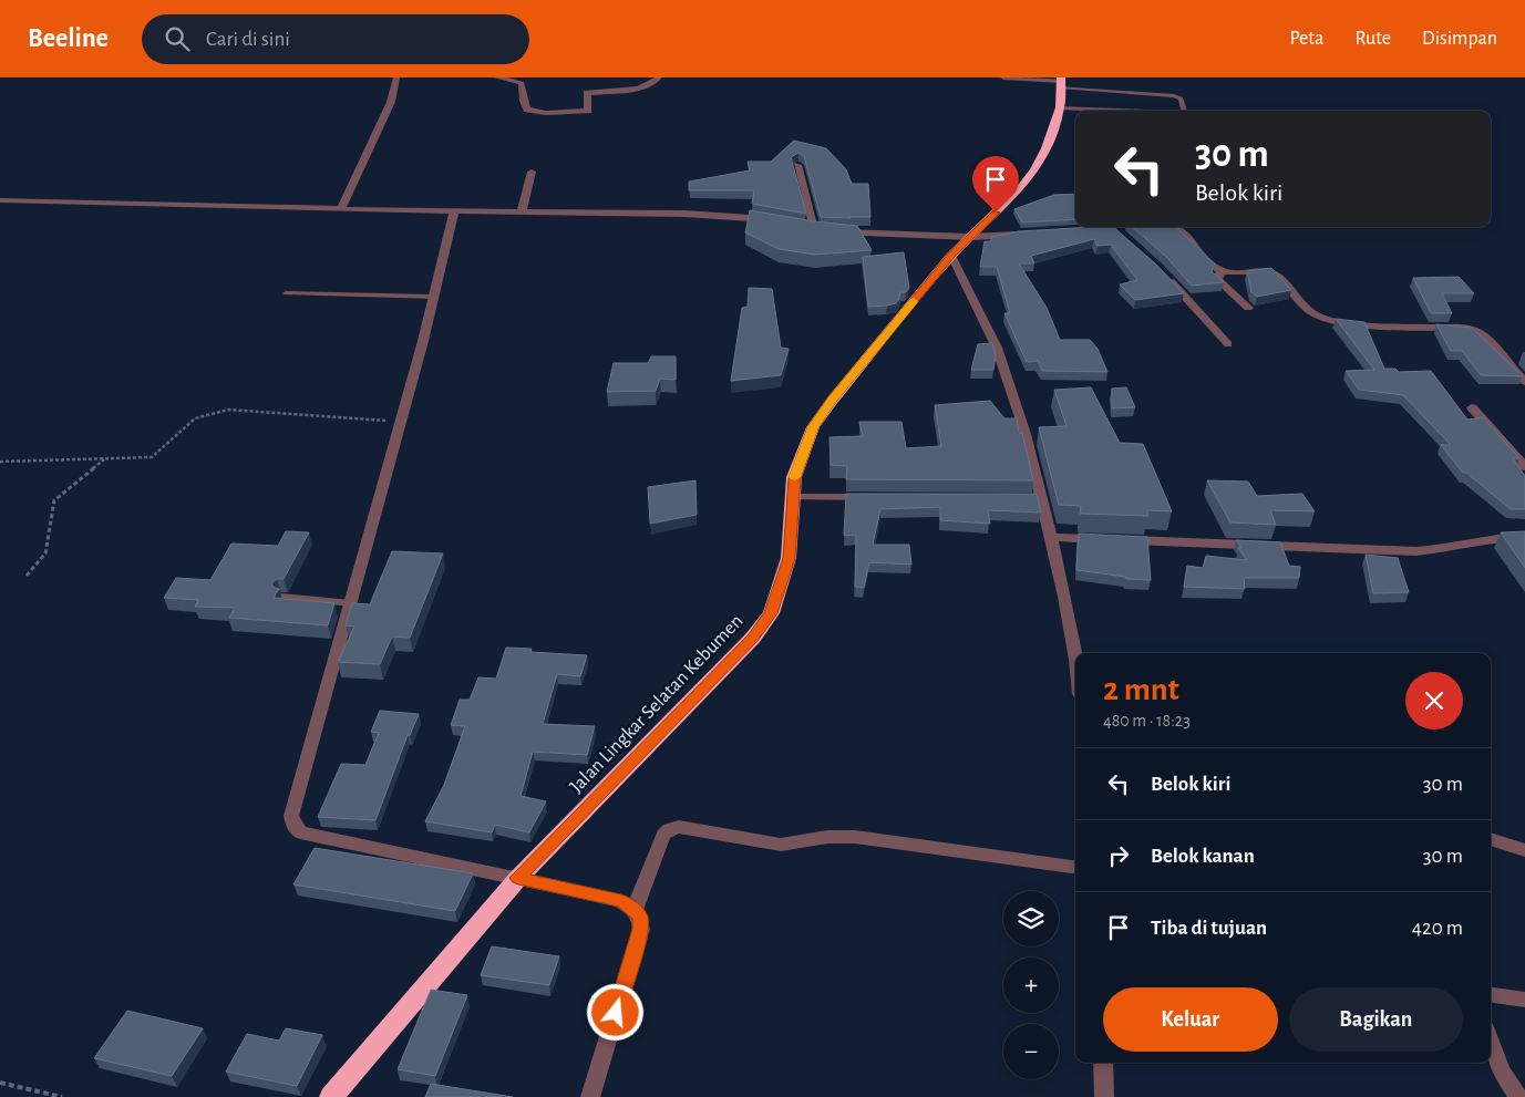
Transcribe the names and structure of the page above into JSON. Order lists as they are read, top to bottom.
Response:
{
  "streets": {
    "highway": ["Jalan Lingkar Selatan Kebumen"]
  },
  "page": {
    "header": "Beeline",
    "search": "Cari di sini",
    "nav": ["Peta", "Rute", "Disimpan"],
    "turn": ["30 m", "Belok kiri"],
    "heading": ["2 mnt", "480 m · 18:23"],
    "list": [
      {
        "name": "Belok kiri",
        "value": "30 m"
      },
      {
        "name": "Belok kanan",
        "value": "30 m"
      },
      {
        "name": "Tiba di tujuan",
        "value": "420 m"
      }
    ],
    "map_buttons": ["+", "−"],
    "buttons": ["Keluar", "Bagikan"]
  }
}
